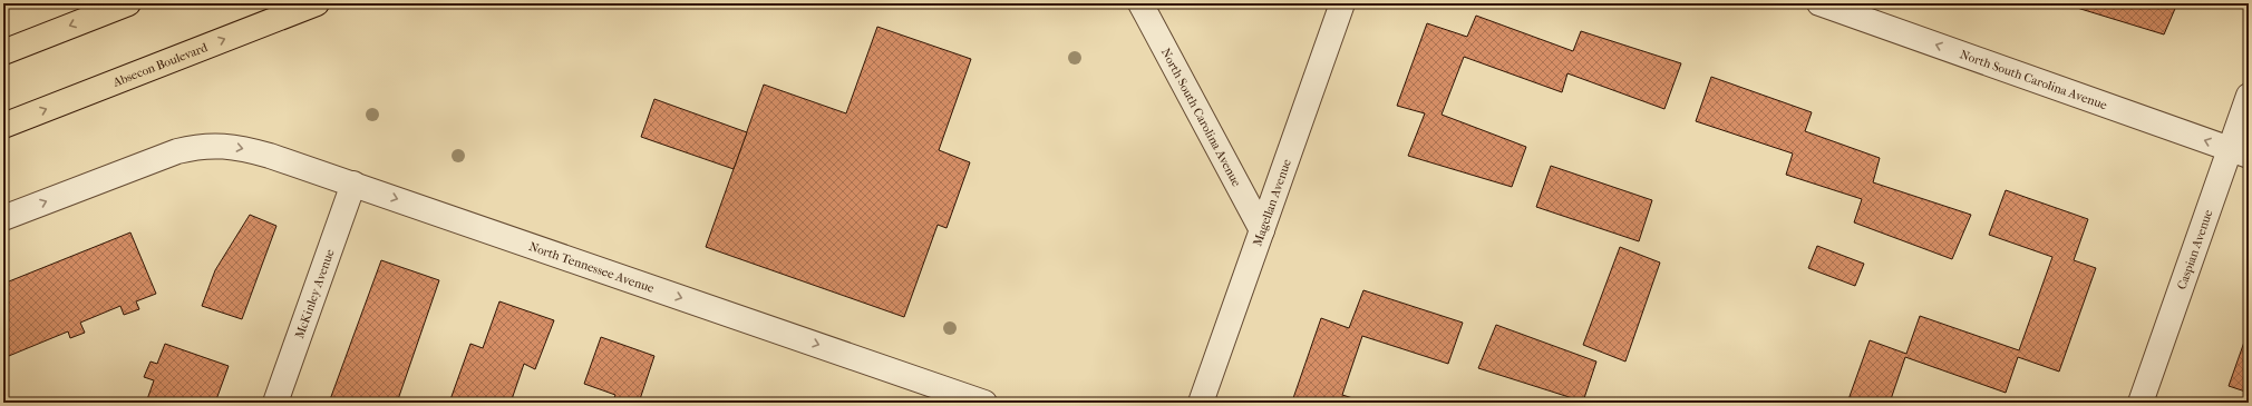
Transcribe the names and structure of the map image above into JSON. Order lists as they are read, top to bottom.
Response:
{
  "streets": {
    "highway": ["Absecon Boulevard"],
    "street": [
      "North South Carolina Avenue",
      "Magellan Avenue",
      "Caspian Avenue",
      "North Tennessee Avenue",
      "McKinley Avenue"
    ]
  },
  "crossings": [
    ["North South Carolina Avenue", "Magellan Avenue"],
    ["North South Carolina Avenue", "Caspian Avenue"],
    ["North Tennessee Avenue", "McKinley Avenue"]
  ],
  "one_way": ["North South Carolina Avenue", "North Tennessee Avenue"]
}
